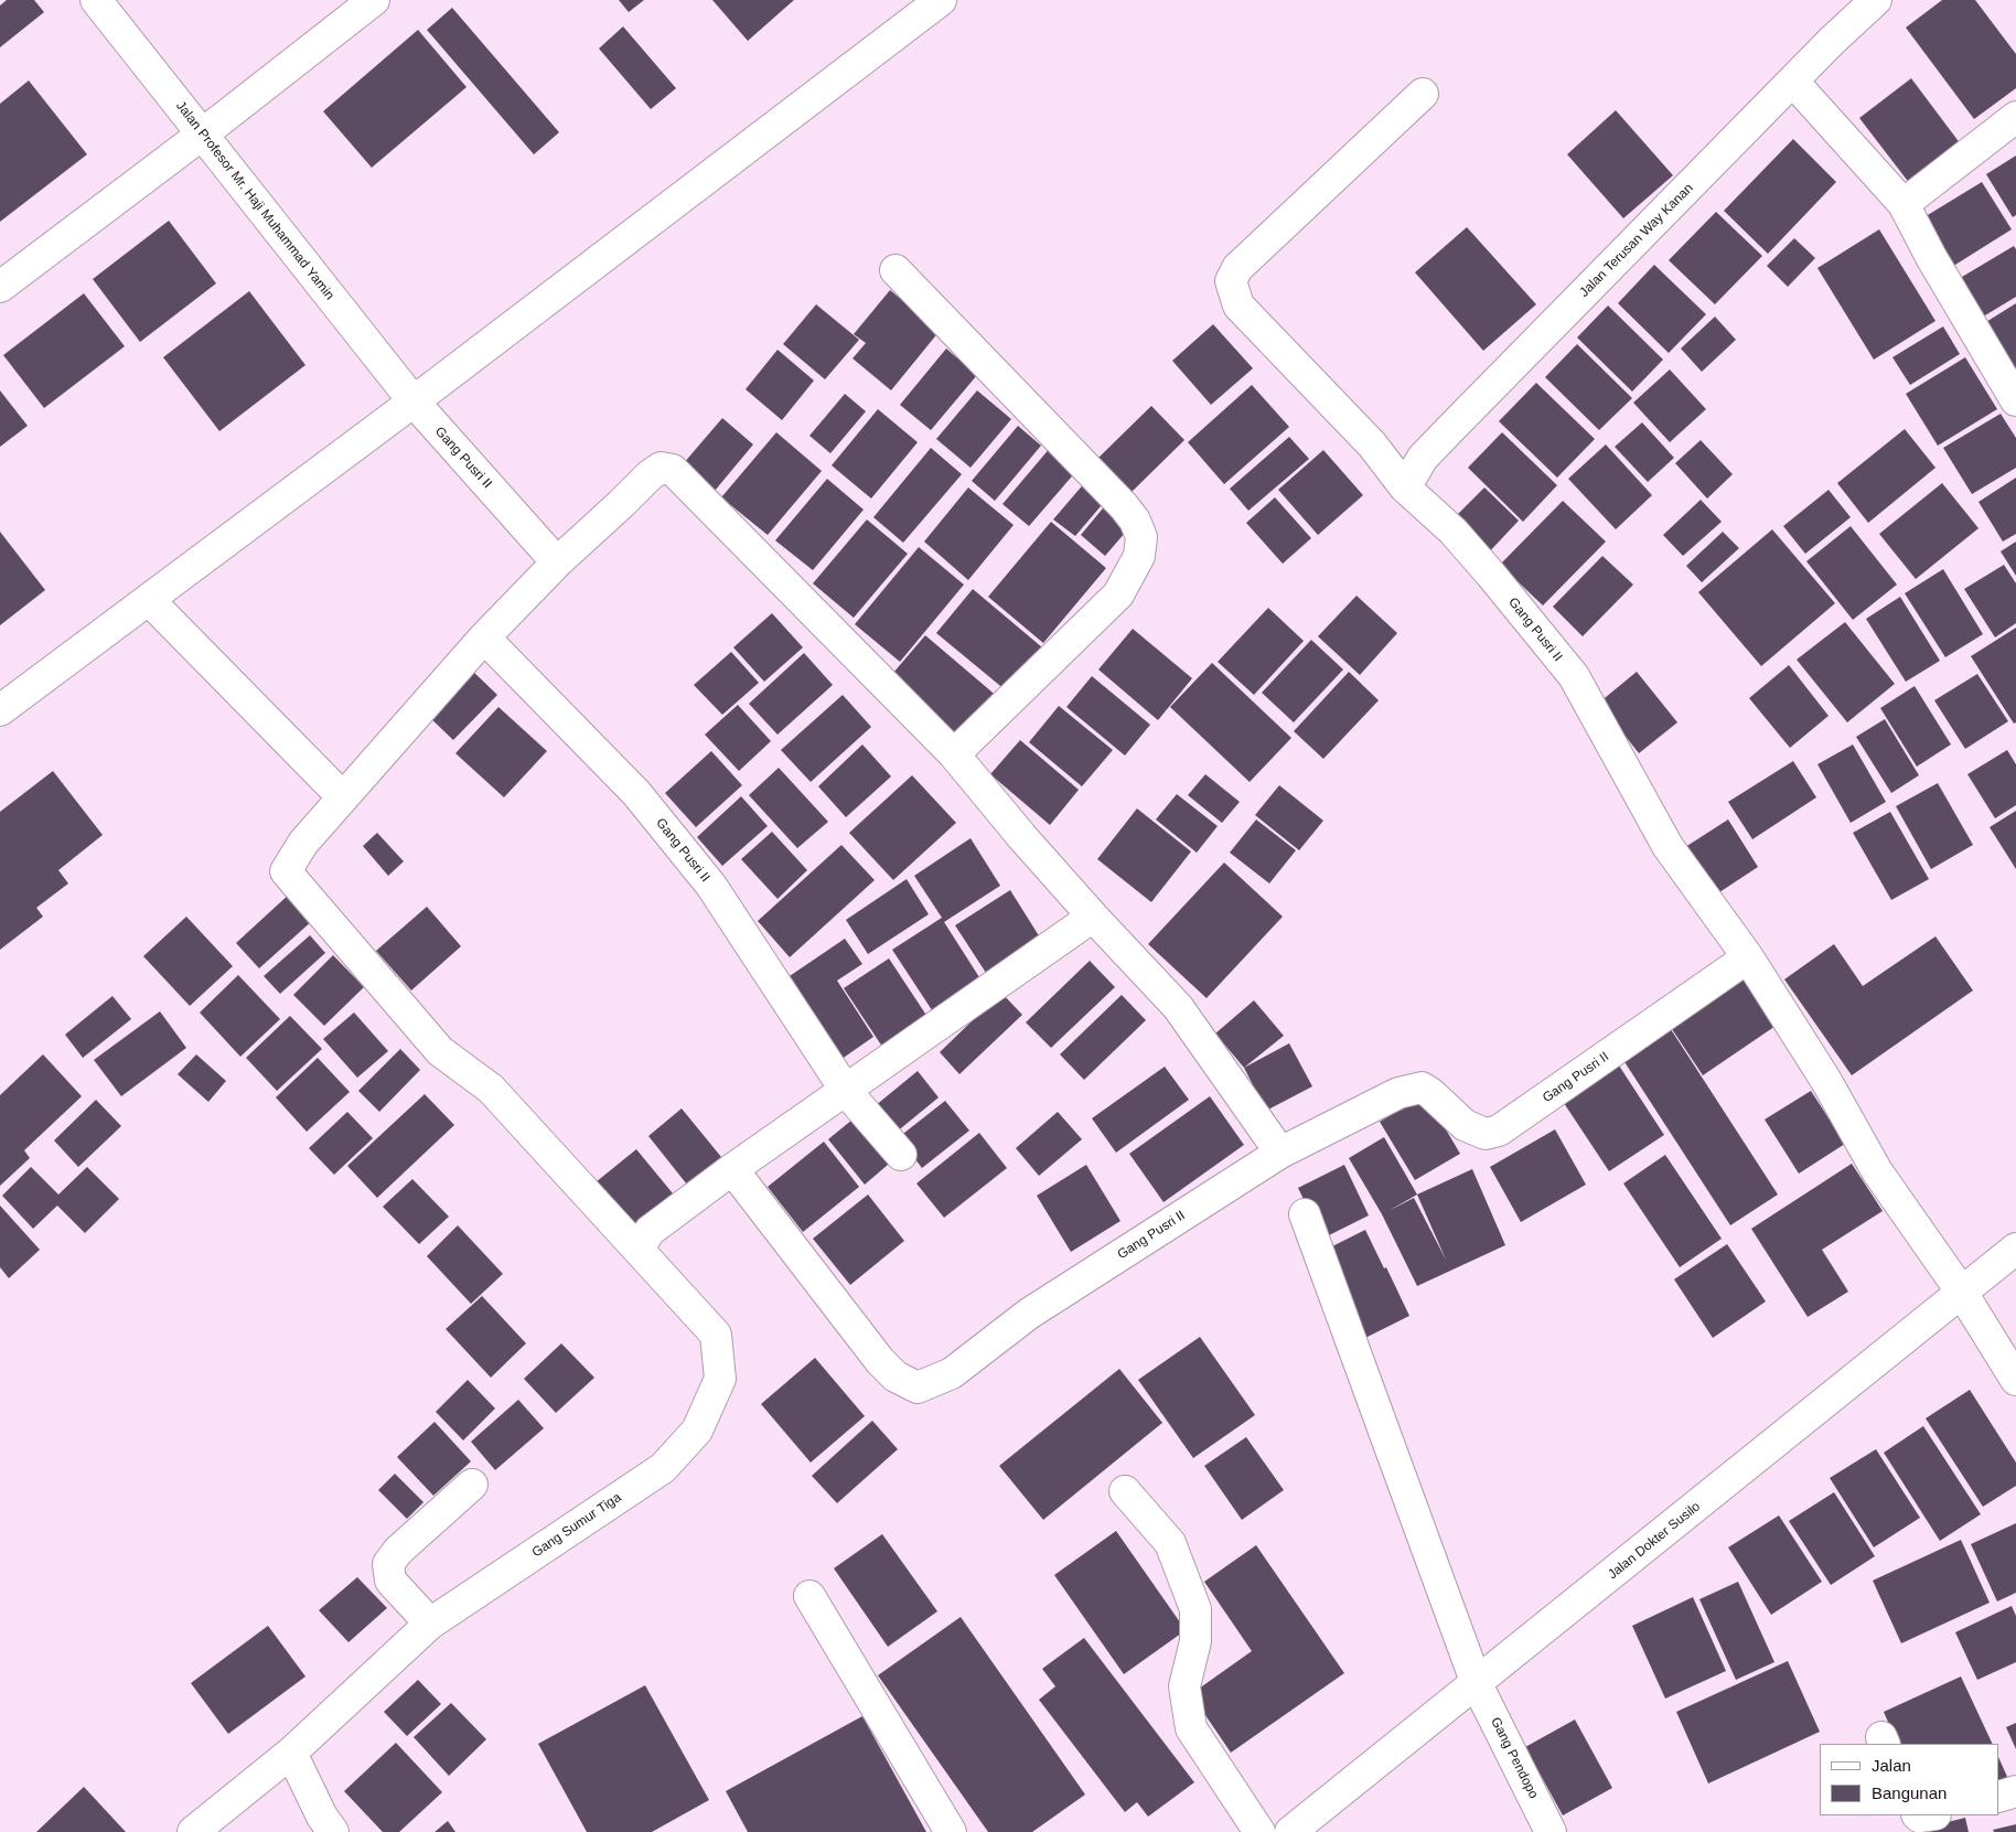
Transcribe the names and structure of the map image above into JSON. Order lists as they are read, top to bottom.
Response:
{
  "streets": {
    "street": [
      "Jalan Profesor Mr. Haji Muhammad Yamin",
      "Jalan Terusan Way Kanan",
      "Gang Pusri II",
      "Gang Sumur Tiga",
      "Jalan Dokter Susilo",
      "Gang Pendopo"
    ]
  },
  "crossings": [
    ["Jalan Profesor Mr. Haji Muhammad Yamin", "Gang Pusri II"],
    ["Jalan Terusan Way Kanan", "Gang Pusri II"],
    ["Gang Pusri II", "Jalan Dokter Susilo"],
    ["Jalan Dokter Susilo", "Gang Pendopo"]
  ],
  "legend": ["Jalan", "Bangunan"]
}
